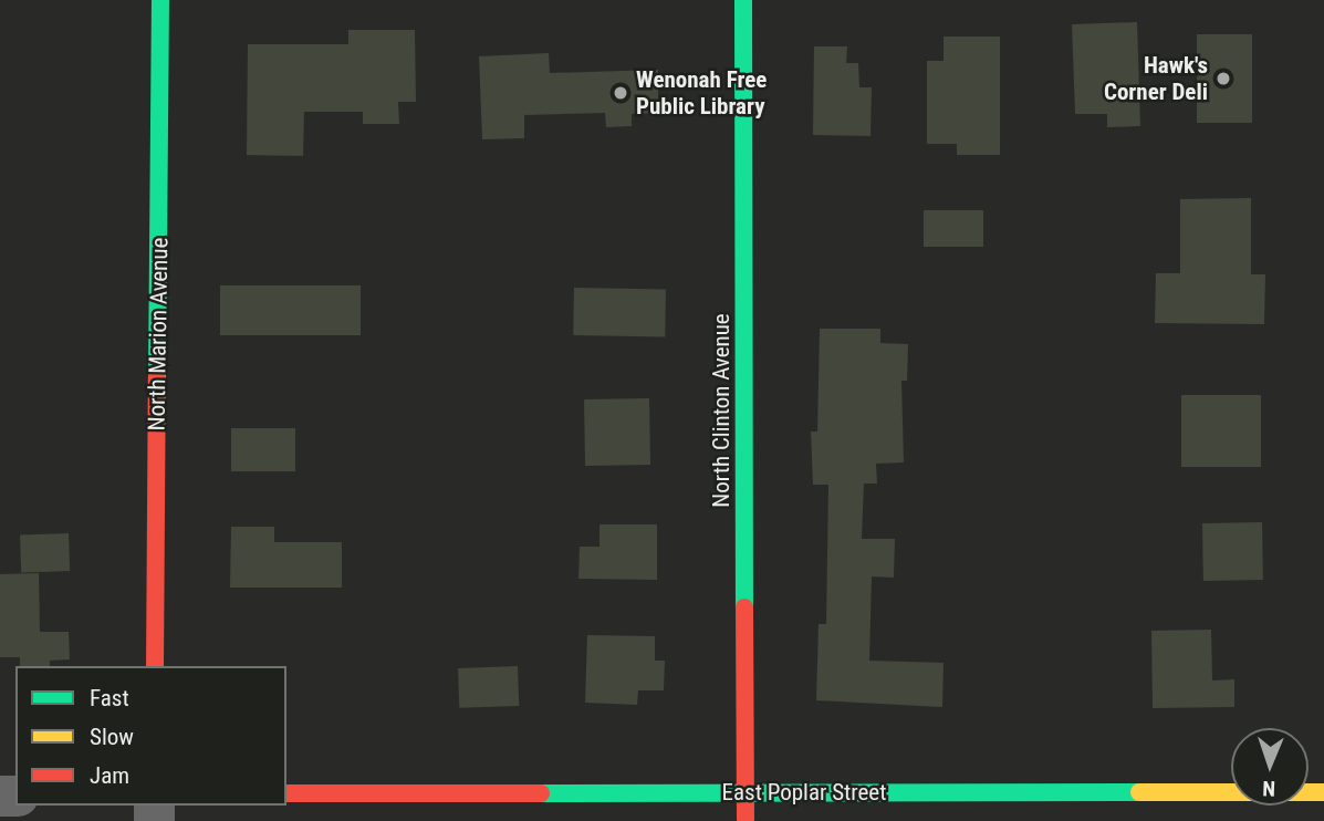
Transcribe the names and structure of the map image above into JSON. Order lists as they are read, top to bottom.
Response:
{
  "streets": {
    "street": ["North Marion Avenue", "North Clinton Avenue", "East Poplar Street"]
  },
  "crossings": [
    ["North Clinton Avenue", "East Poplar Street"]
  ],
  "places": ["Hawk's Corner Deli", "Wenonah Free Public Library"],
  "legend": ["Fast", "Slow", "Jam"],
  "north": "bottom"
}
